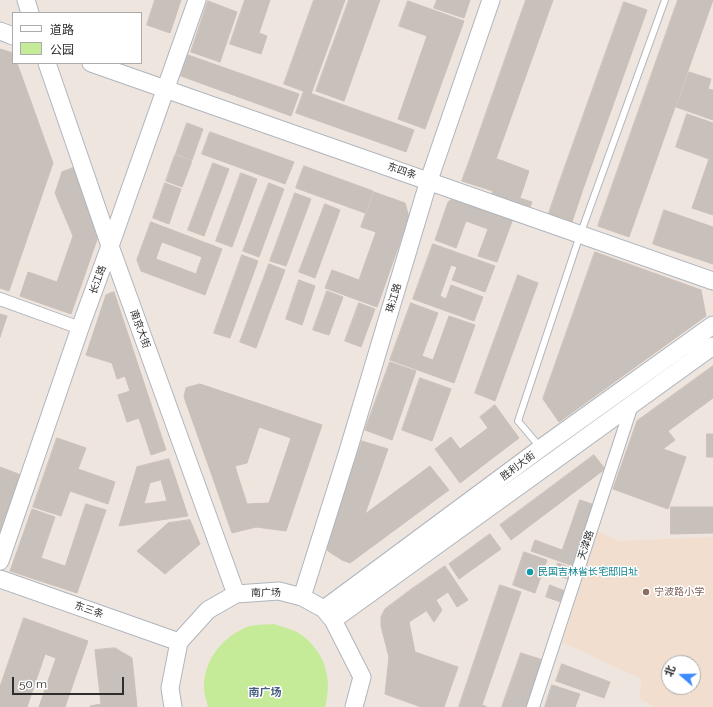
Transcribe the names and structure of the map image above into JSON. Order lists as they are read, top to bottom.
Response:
{
  "streets": {
    "street": [
      "东四条",
      "长江路",
      "珠江路",
      "南京大街",
      "胜利大街",
      "天津路",
      "南广场",
      "东三条"
    ]
  },
  "crossings": [
    ["东四条", "长江路"],
    ["东四条", "珠江路"],
    ["长江路", "南京大街"],
    ["珠江路", "南广场"],
    ["南京大街", "南广场"],
    ["胜利大街", "天津路"],
    ["胜利大街", "南广场"],
    ["南广场", "东三条"]
  ],
  "districts": ["南广场"],
  "places": ["民国吉林省长宅邸旧址", "宁波路小学"],
  "legend": ["道路", "公园"],
  "scale_bar": "50 m",
  "north": "left"
}
